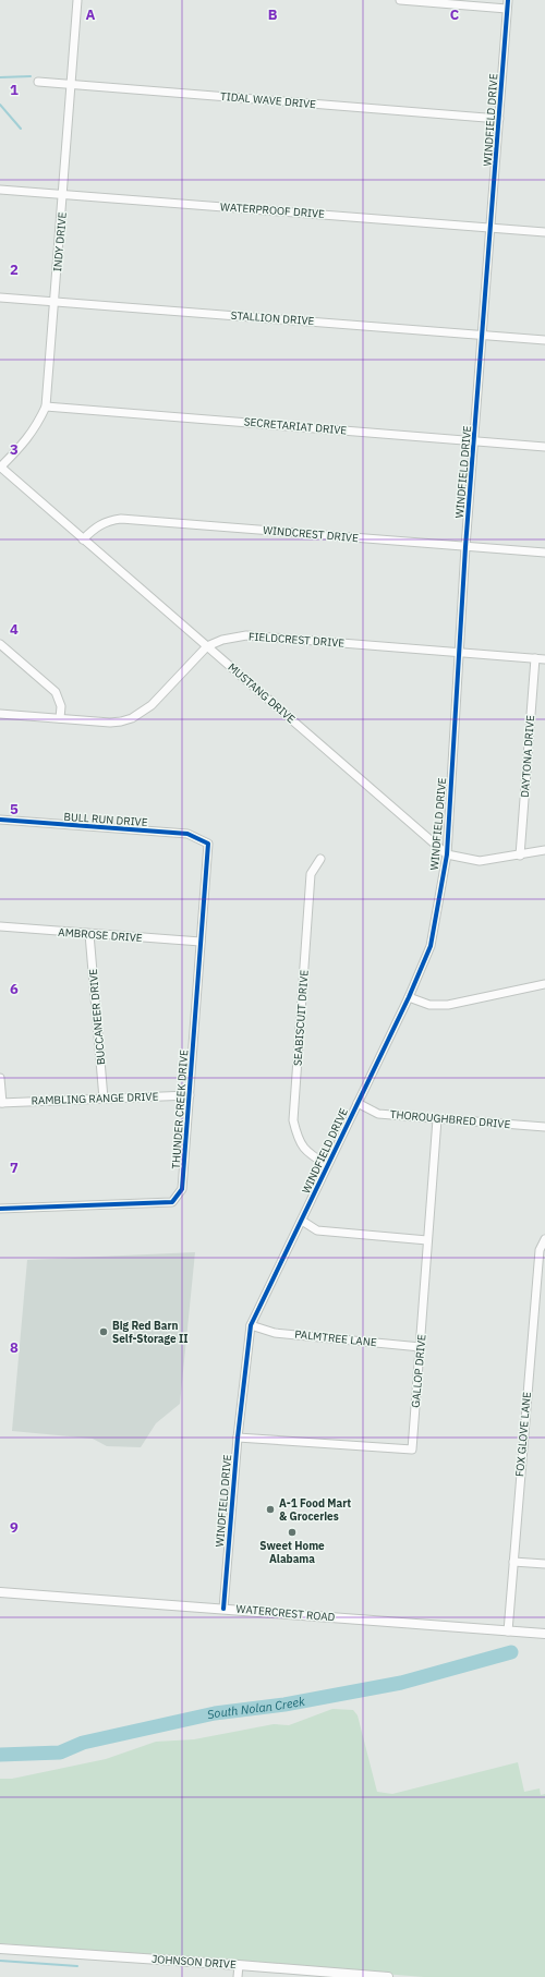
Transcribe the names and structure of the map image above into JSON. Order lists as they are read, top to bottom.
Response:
{
  "streets": {
    "street": [
      "TIDAL WAVE DRIVE",
      "WINDFIELD DRIVE",
      "WATERPROOF DRIVE",
      "INDY DRIVE",
      "STALLION DRIVE",
      "SECRETARIAT DRIVE",
      "WINDCREST DRIVE",
      "FIELDCREST DRIVE",
      "MUSTANG DRIVE",
      "DAYTONA DRIVE",
      "BULL RUN DRIVE",
      "AMBROSE DRIVE",
      "BUCCANEER DRIVE",
      "SEABISCUIT DRIVE",
      "RAMBLING RANGE DRIVE",
      "THUNDER CREEK DRIVE",
      "THOROUGHBRED DRIVE",
      "PALMTREE LANE",
      "GALLOP DRIVE",
      "FOX GLOVE LANE",
      "WATERCREST ROAD",
      "JOHNSON DRIVE"
    ]
  },
  "crossings": [
    ["TIDAL WAVE DRIVE", "WINDFIELD DRIVE"],
    ["TIDAL WAVE DRIVE", "INDY DRIVE"],
    ["WINDFIELD DRIVE", "WATERPROOF DRIVE"],
    ["WINDFIELD DRIVE", "STALLION DRIVE"],
    ["WINDFIELD DRIVE", "SECRETARIAT DRIVE"],
    ["WINDFIELD DRIVE", "WINDCREST DRIVE"],
    ["WINDFIELD DRIVE", "FIELDCREST DRIVE"],
    ["WINDFIELD DRIVE", "MUSTANG DRIVE"],
    ["WINDFIELD DRIVE", "SEABISCUIT DRIVE"],
    ["WINDFIELD DRIVE", "THOROUGHBRED DRIVE"],
    ["WINDFIELD DRIVE", "PALMTREE LANE"],
    ["WINDFIELD DRIVE", "GALLOP DRIVE"],
    ["WINDFIELD DRIVE", "WATERCREST ROAD"],
    ["WATERPROOF DRIVE", "INDY DRIVE"],
    ["INDY DRIVE", "STALLION DRIVE"],
    ["INDY DRIVE", "SECRETARIAT DRIVE"],
    ["INDY DRIVE", "MUSTANG DRIVE"],
    ["WINDCREST DRIVE", "MUSTANG DRIVE"],
    ["FIELDCREST DRIVE", "MUSTANG DRIVE"],
    ["FIELDCREST DRIVE", "DAYTONA DRIVE"],
    ["MUSTANG DRIVE", "DAYTONA DRIVE"],
    ["BULL RUN DRIVE", "THUNDER CREEK DRIVE"],
    ["AMBROSE DRIVE", "BUCCANEER DRIVE"],
    ["AMBROSE DRIVE", "THUNDER CREEK DRIVE"],
    ["BUCCANEER DRIVE", "RAMBLING RANGE DRIVE"],
    ["RAMBLING RANGE DRIVE", "THUNDER CREEK DRIVE"],
    ["THOROUGHBRED DRIVE", "GALLOP DRIVE"],
    ["PALMTREE LANE", "GALLOP DRIVE"],
    ["FOX GLOVE LANE", "WATERCREST ROAD"]
  ],
  "water": ["South Nolan Creek"],
  "places": ["Big Red Barn Self-Storage II", "A-1 Food Mart & Groceries", "Sweet Home Alabama"],
  "grid": {
    "columns": ["A", "B", "C"],
    "rows": [
      "1",
      "2",
      "3",
      "4",
      "5",
      "6",
      "7",
      "8",
      "9"
    ]
  }
}
